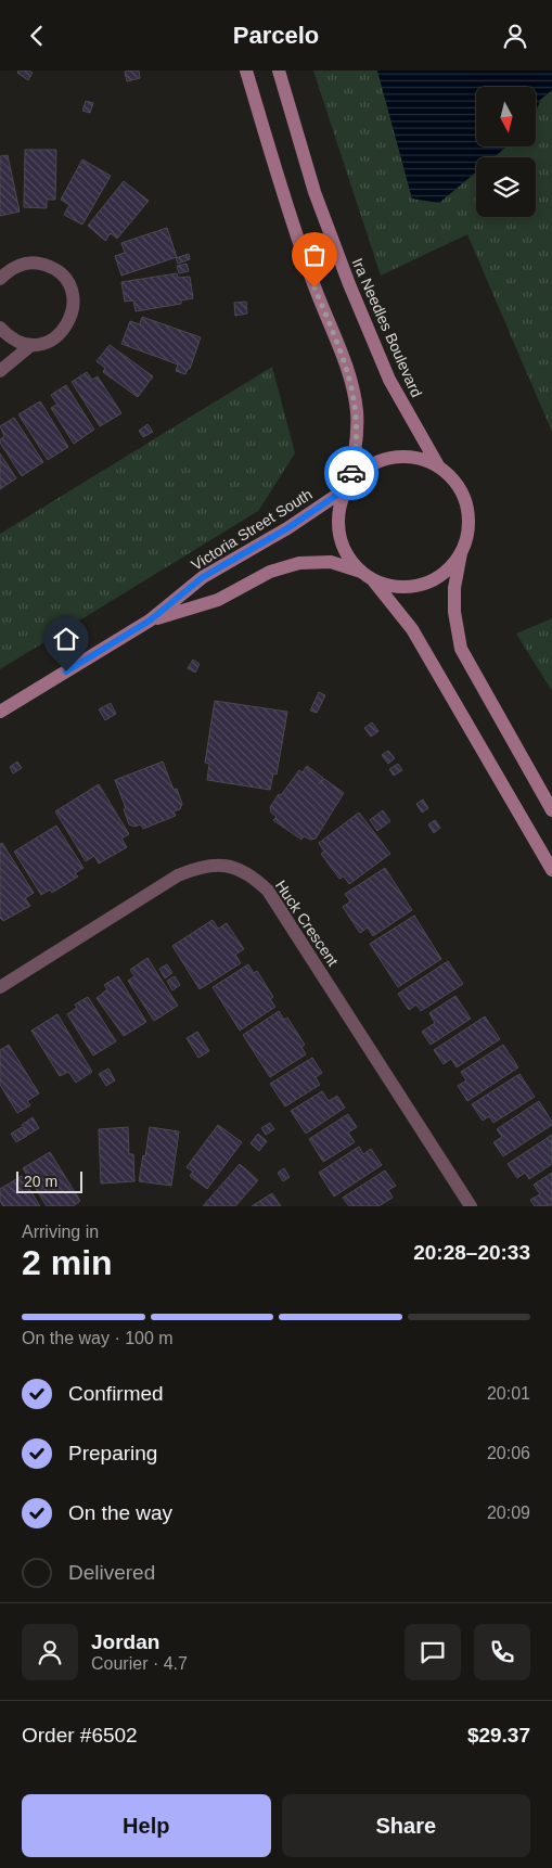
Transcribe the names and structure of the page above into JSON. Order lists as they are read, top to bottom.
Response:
{
  "streets": {
    "main road": ["Ira Needles Boulevard", "Victoria Street South"],
    "street": ["Huck Crescent"]
  },
  "crossings": [
    ["Ira Needles Boulevard", "Victoria Street South"]
  ],
  "scale_bar": "20 m",
  "north": "bottom",
  "page": {
    "header": "Parcelo",
    "scale": "20 m",
    "heading": ["2 min", "Arriving in", "20:28–20:33"],
    "panel": [
      "Jordan",
      "Courier · 4.7",
      "Order #6502",
      "$29.37"
    ],
    "bar": "On the way · 100 m",
    "list": [
      ["Confirmed", "20:01"],
      ["Preparing", "20:06"],
      ["On the way", "20:09"],
      "Delivered"
    ],
    "buttons": ["Help", "Share"]
  }
}
